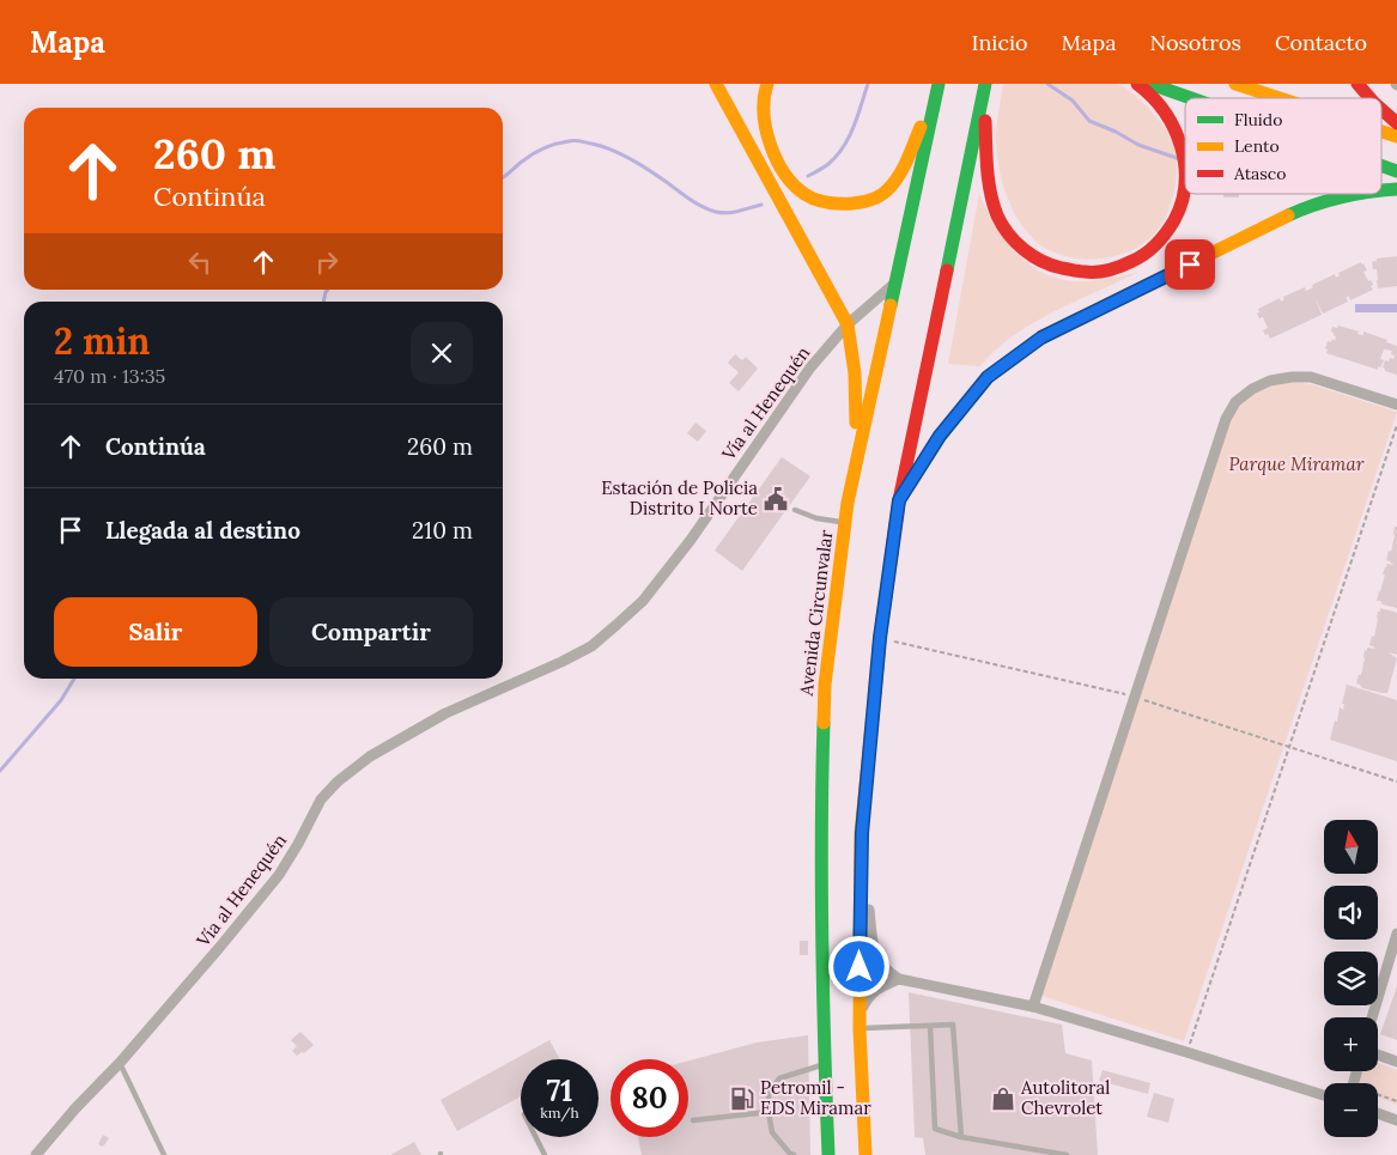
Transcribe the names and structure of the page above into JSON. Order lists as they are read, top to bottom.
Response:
{
  "streets": {
    "main road": ["Avenida Circunvalar"],
    "street": ["Vía al Henequén"]
  },
  "crossings": [
    ["Vía al Henequén", "Avenida Circunvalar"]
  ],
  "parks": ["Parque Miramar"],
  "places": {
    "public building": ["Estación de Policia Distrito I Norte"],
    "fuel station": ["Petromil - EDS Miramar"],
    "shop": ["Autolitoral Chevrolet"]
  },
  "legend": ["Fluido", "Lento", "Atasco"],
  "north": "top",
  "page": {
    "header": "Mapa",
    "nav": [
      "Inicio",
      "Mapa",
      "Nosotros",
      "Contacto"
    ],
    "turn": ["260 m", "Continúa"],
    "heading": ["2 min", "470 m · 13:35"],
    "list": [
      {
        "name": "Continúa",
        "value": "260 m"
      },
      {
        "name": "Llegada al destino",
        "value": "210 m"
      }
    ],
    "buttons": ["Salir", "Compartir"],
    "map_buttons": ["+", "−"],
    "speed": "71 km/h",
    "limit": "80"
  }
}
